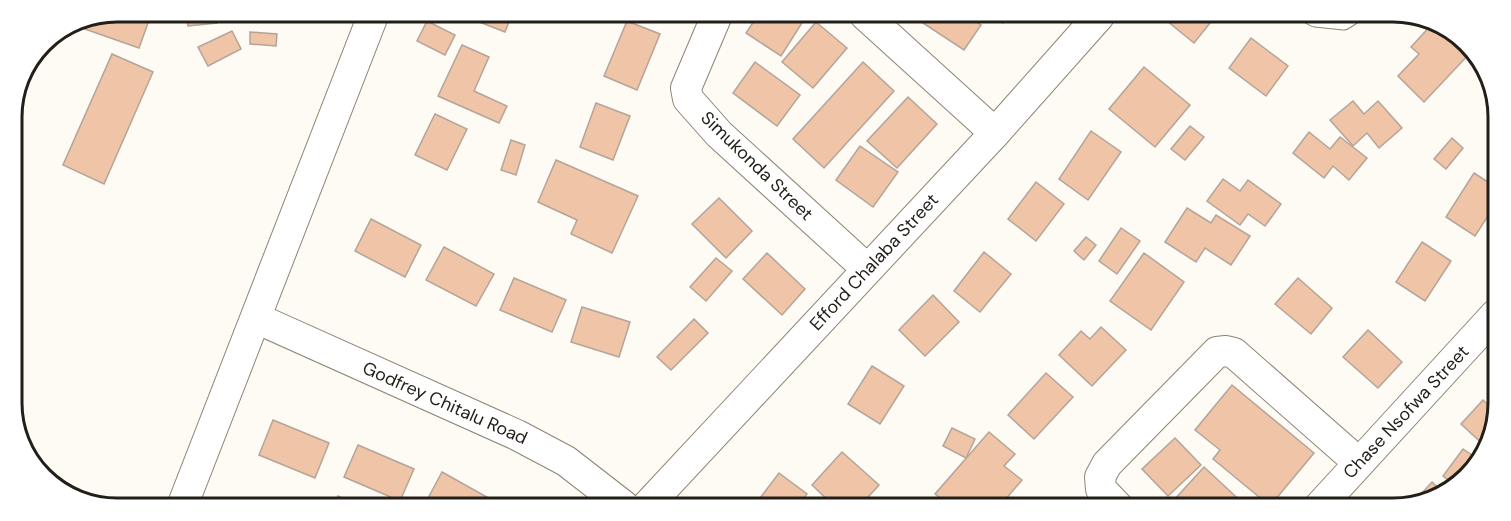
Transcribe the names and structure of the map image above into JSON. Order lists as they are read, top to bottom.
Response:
{
  "streets": {
    "street": [
      "Simukonda Street",
      "Efford Chalaba Street",
      "Godfrey Chitalu Road",
      "Chase Nsofwa Street"
    ]
  },
  "crossings": [
    ["Simukonda Street", "Efford Chalaba Street"]
  ]
}
